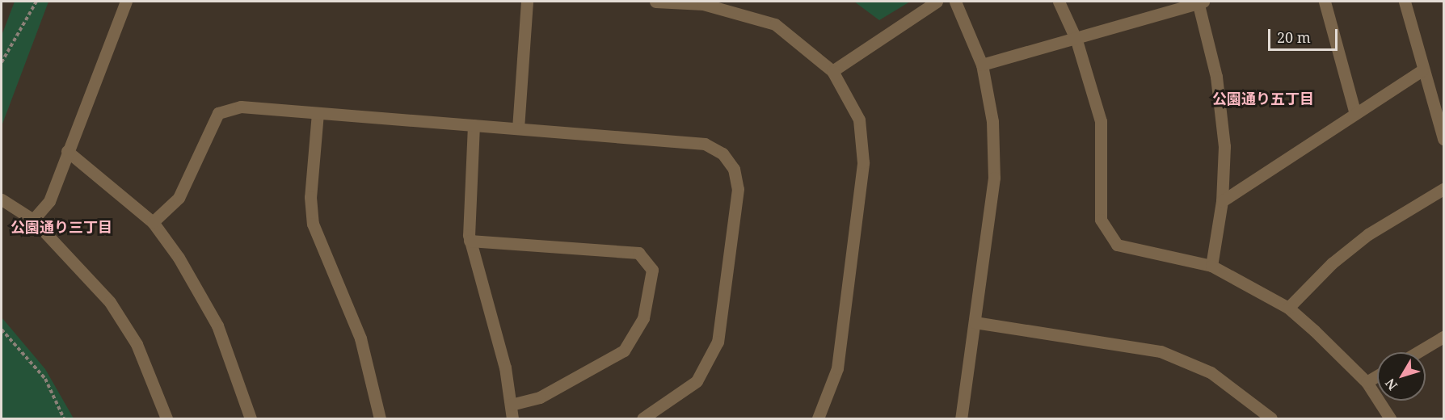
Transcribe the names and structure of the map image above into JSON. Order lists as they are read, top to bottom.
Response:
{
  "districts": ["公園通り五丁目", "公園通り三丁目"],
  "scale_bar": "20 m",
  "north": "bottom left"
}
